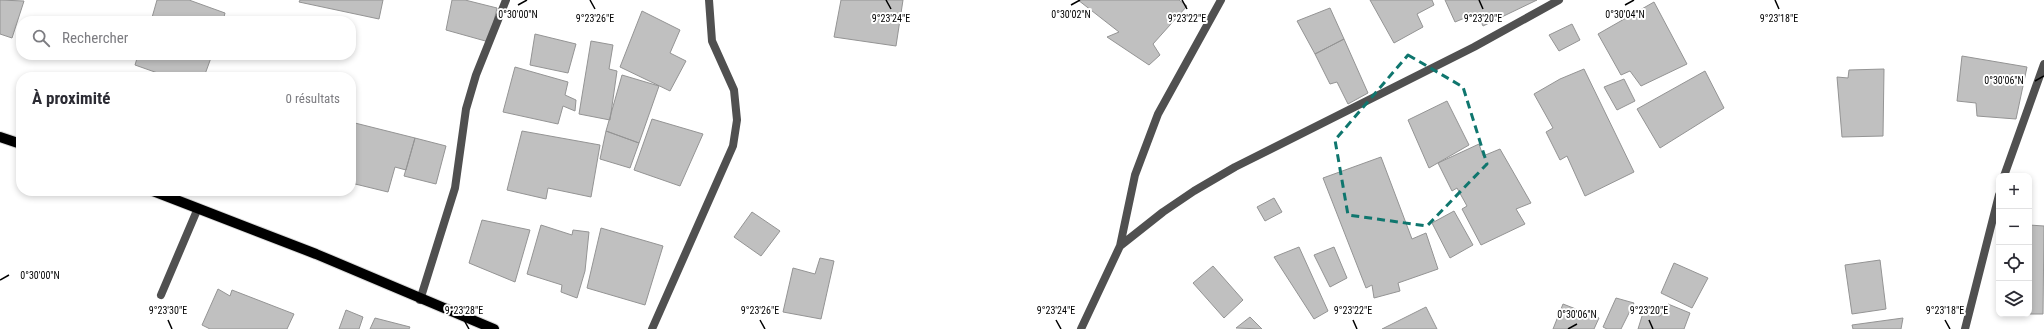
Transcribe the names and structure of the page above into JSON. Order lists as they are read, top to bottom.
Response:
{
  "page": {
    "search": "Rechercher",
    "heading": ["À proximité", "0 résultats"],
    "map_buttons": ["+", "−"]
  },
  "coordinates": [
    "0°30'00\"N",
    "0°30'02\"N",
    "0°30'04\"N",
    "9°23'26\"E",
    "9°23'24\"E",
    "9°23'22\"E",
    "9°23'20\"E",
    "9°23'18\"E",
    "0°30'06\"N",
    "9°23'30\"E",
    "9°23'28\"E"
  ]
}
